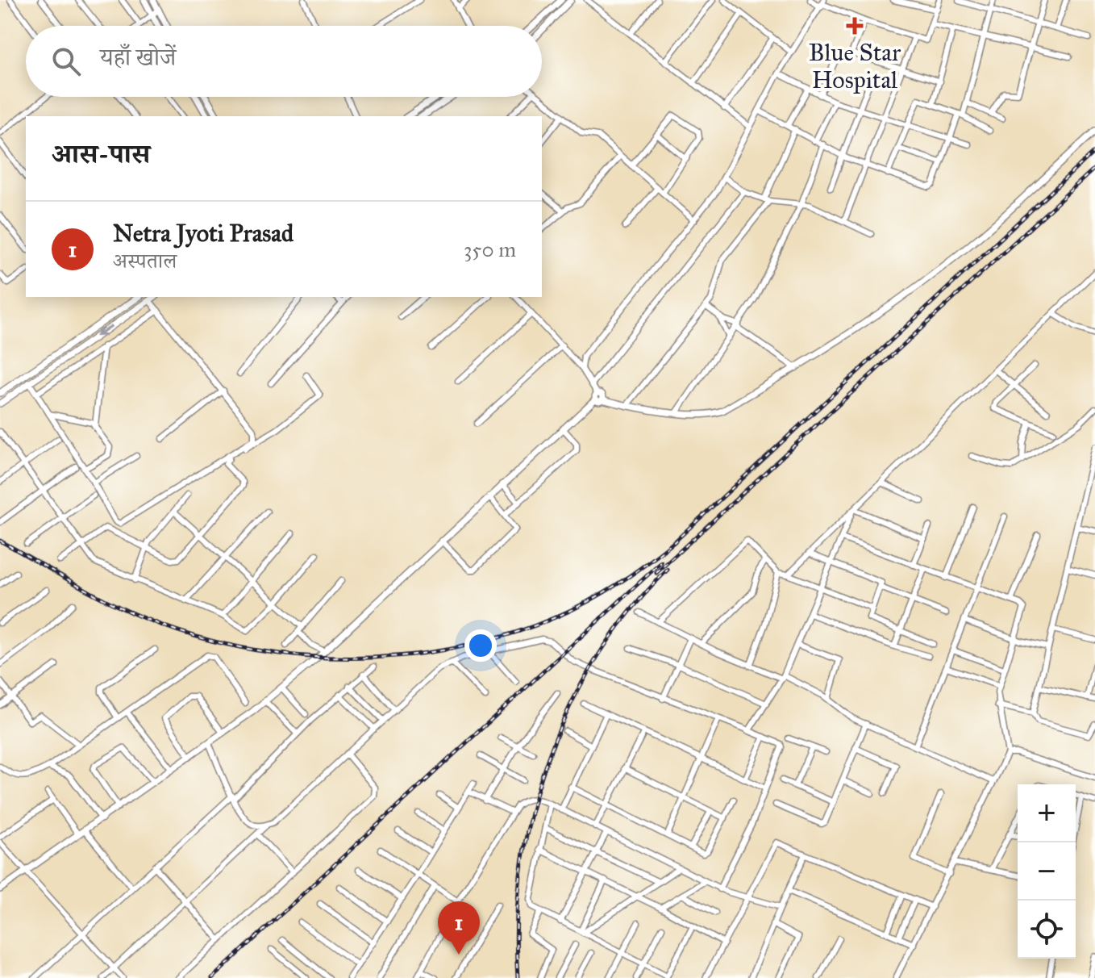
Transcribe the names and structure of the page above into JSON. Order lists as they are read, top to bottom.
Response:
{
  "places": {
    "health": ["Blue Star Hospital"]
  },
  "page": {
    "search": "यहाँ खोजें",
    "heading": "आस-पास",
    "list": [
      {
        "mark": "1",
        "name": "Netra Jyoti Prasad",
        "note": "अस्पताल",
        "value": "350 m"
      }
    ],
    "map_buttons": ["+", "−"],
    "pins": "1"
  }
}
